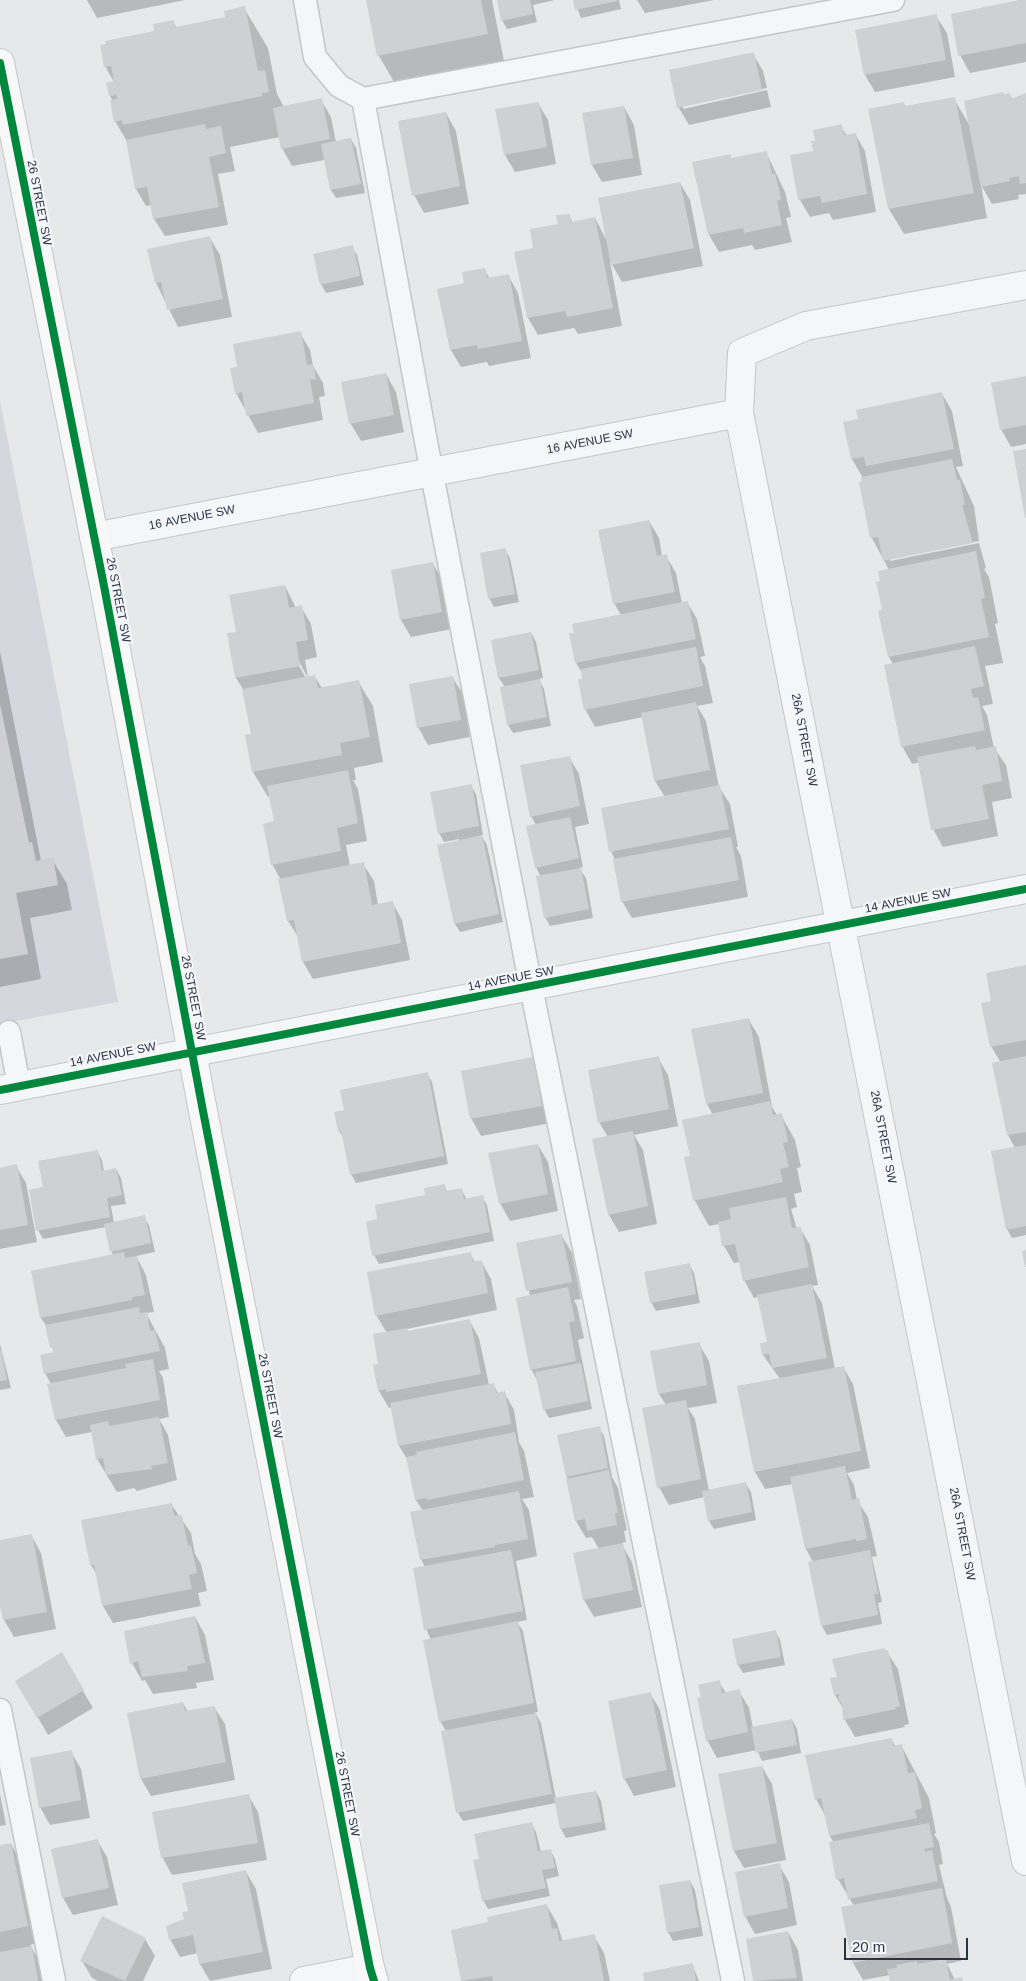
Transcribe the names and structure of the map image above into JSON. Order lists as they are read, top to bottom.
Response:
{
  "streets": {
    "street": [
      "26 STREET SW",
      "16 AVENUE SW",
      "26A STREET SW",
      "14 AVENUE SW"
    ]
  },
  "crossings": [
    ["26 STREET SW", "16 AVENUE SW"],
    ["26 STREET SW", "14 AVENUE SW"],
    ["16 AVENUE SW", "26A STREET SW"],
    ["26A STREET SW", "14 AVENUE SW"]
  ],
  "scale_bar": "20 m"
}
